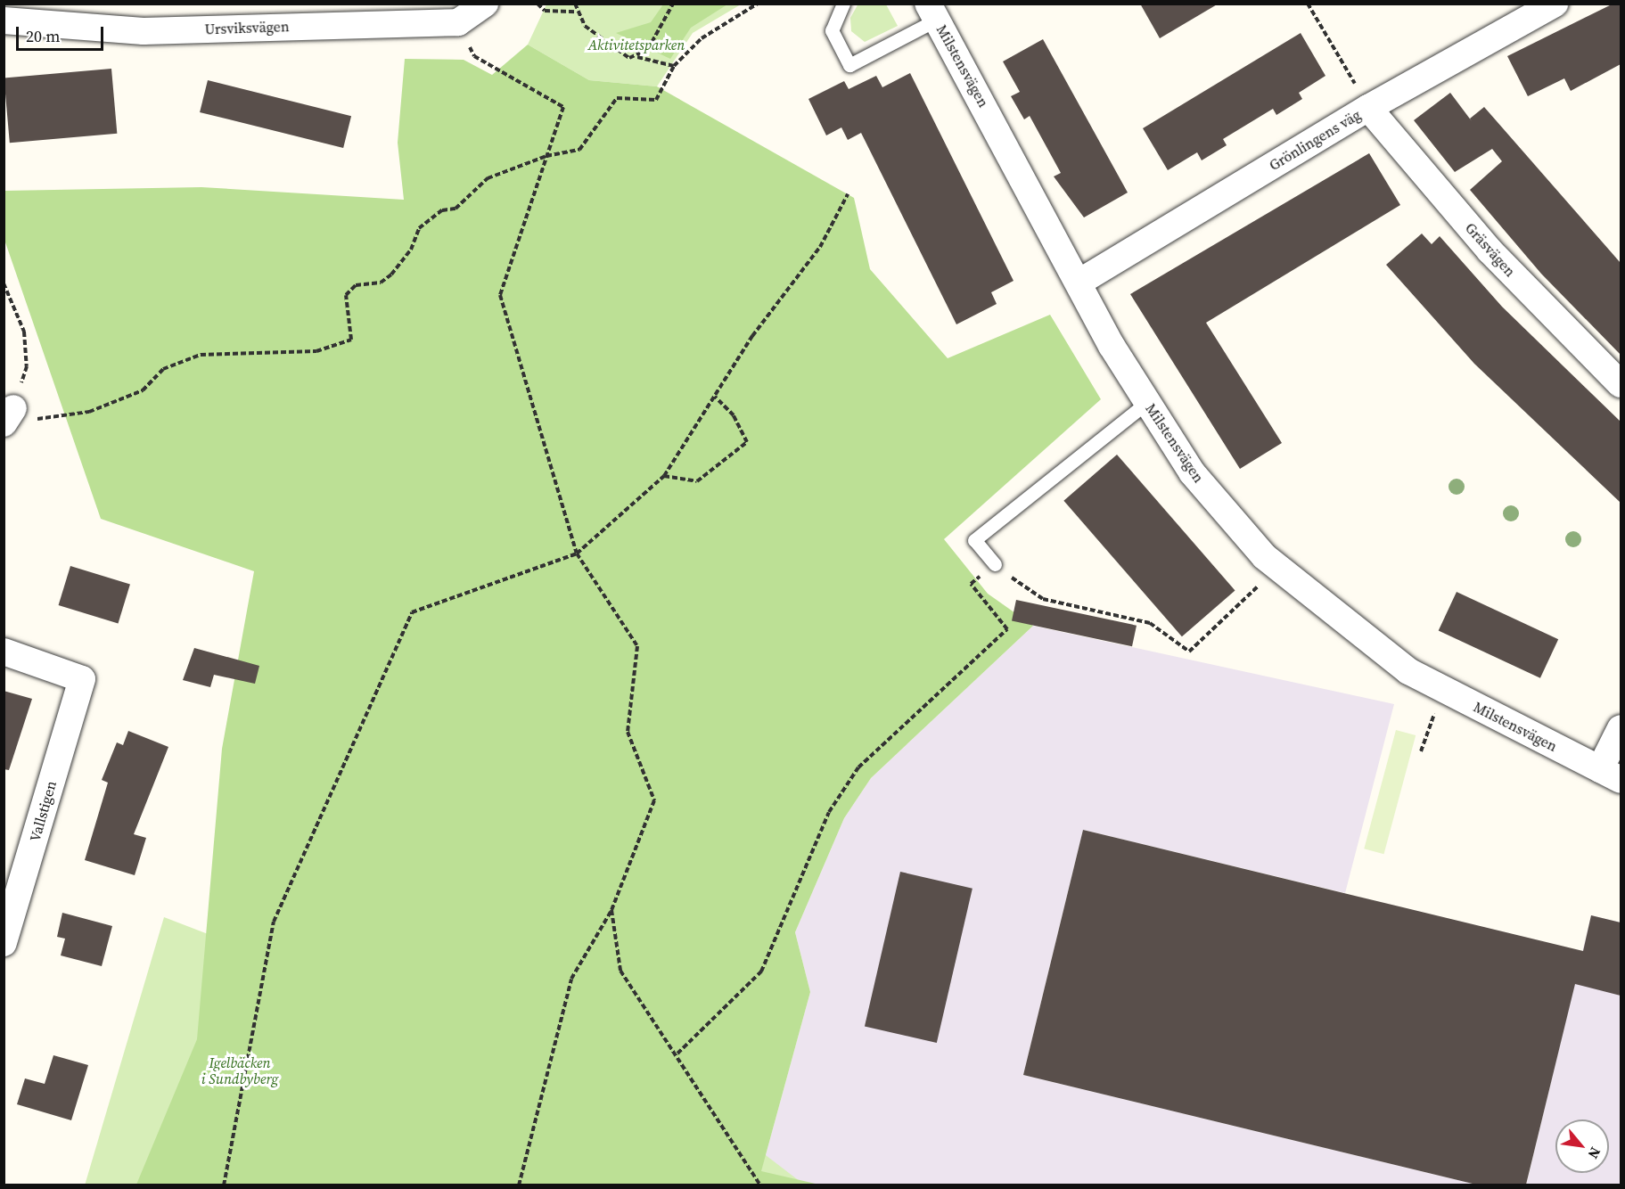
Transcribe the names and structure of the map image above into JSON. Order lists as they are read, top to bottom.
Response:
{
  "streets": {
    "street": [
      "Ursviksvägen",
      "Milstensvägen",
      "Grönlingens väg",
      "Gräsvägen",
      "Vallstigen"
    ]
  },
  "crossings": [
    ["Milstensvägen", "Grönlingens väg"],
    ["Grönlingens väg", "Gräsvägen"]
  ],
  "parks": ["Aktivitetsparken", "Igelbäcken i Sundbyberg"],
  "scale_bar": "20 m",
  "north": "bottom right"
}
